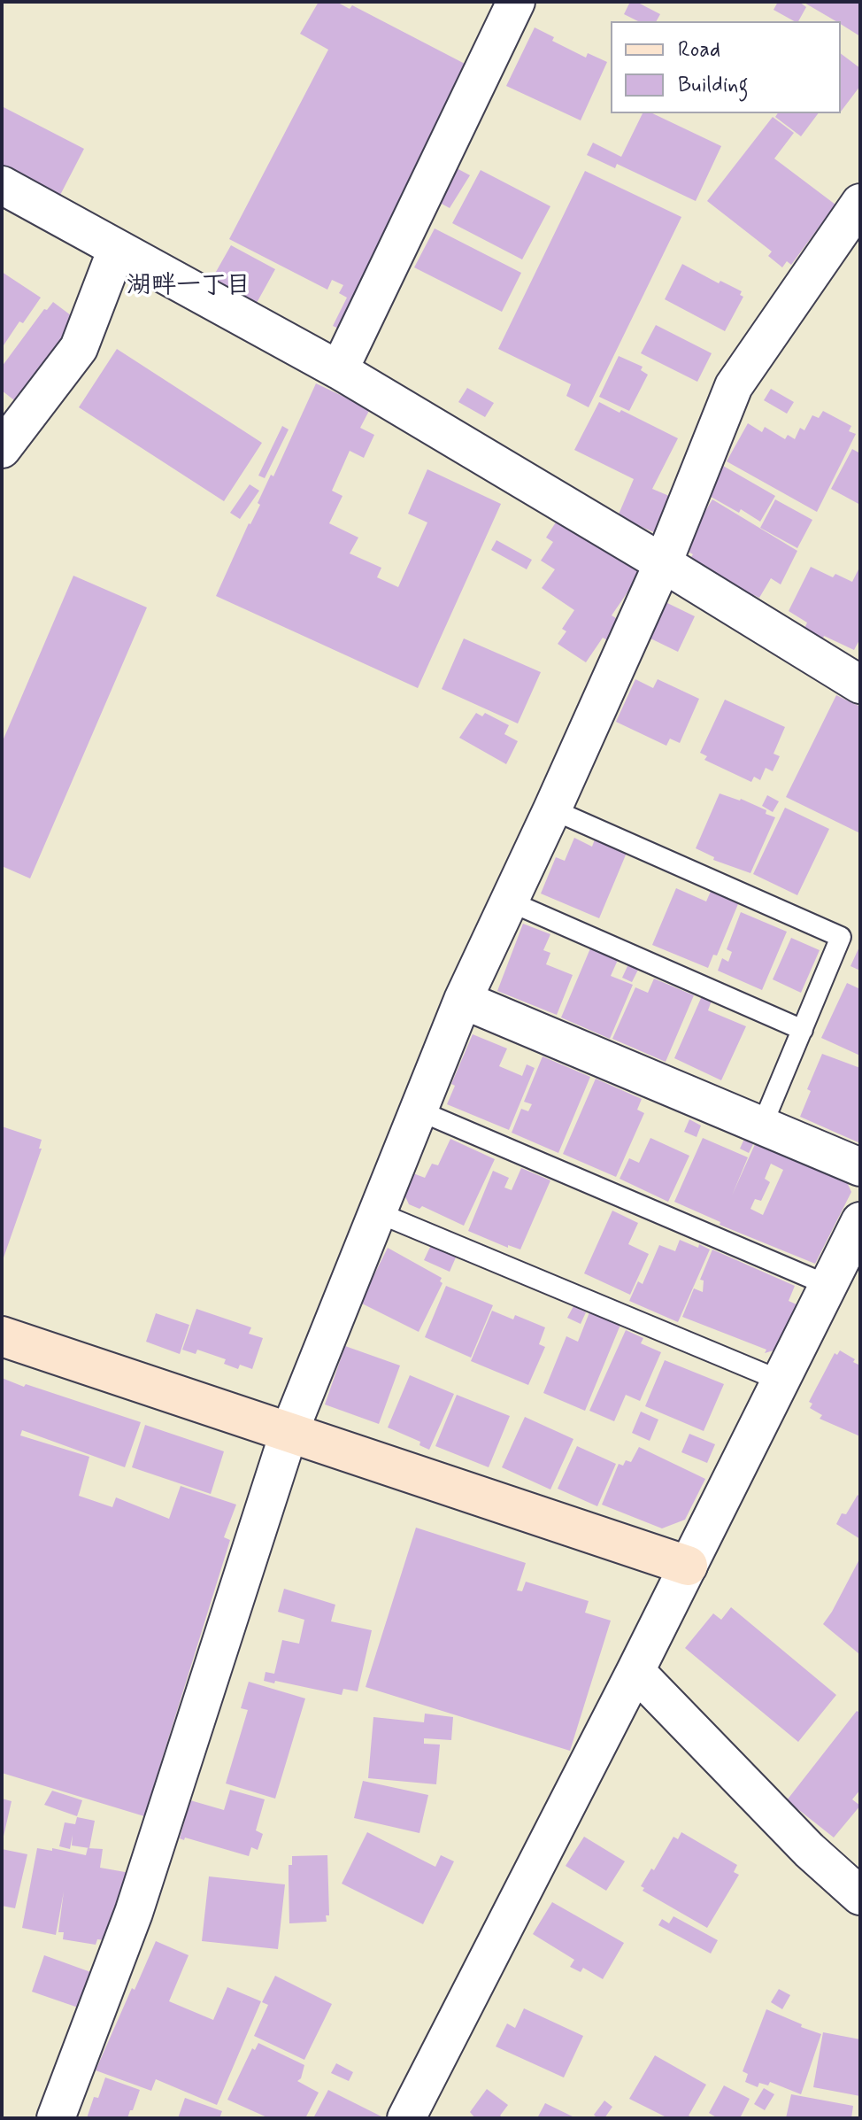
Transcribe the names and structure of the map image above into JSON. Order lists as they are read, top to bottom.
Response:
{
  "districts": ["湖畔一丁目"],
  "legend": ["Road", "Building"]
}
